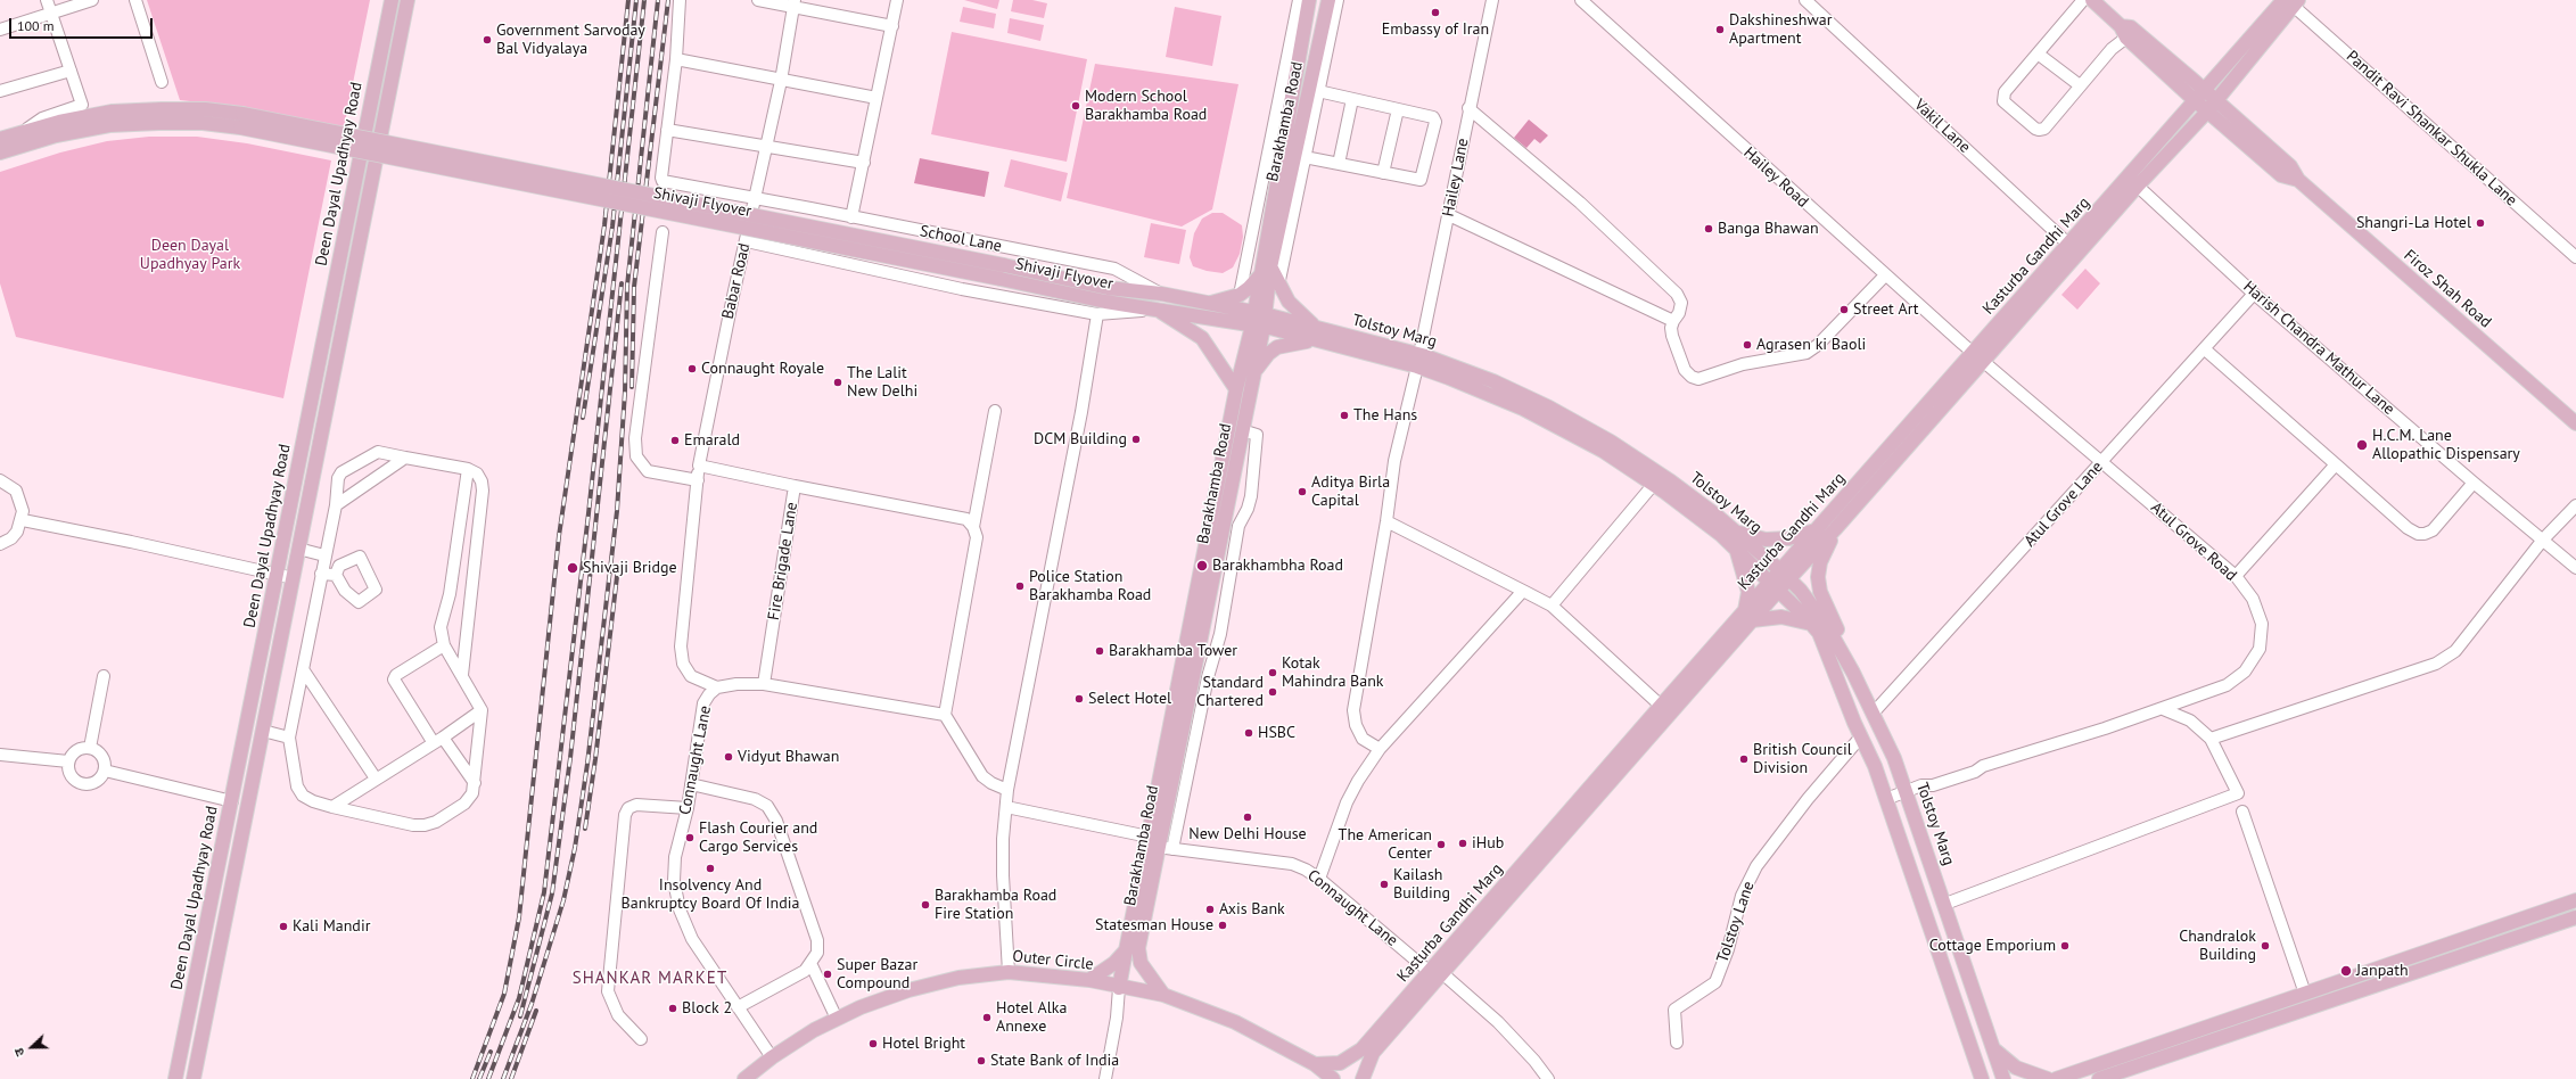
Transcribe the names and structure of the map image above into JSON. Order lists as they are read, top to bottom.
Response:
{
  "streets": {
    "main road": [
      "Barakhamba Road",
      "Deen Dayal Upadhyay Road",
      "Shivaji Flyover",
      "Kasturba Gandhi Marg",
      "Firoz Shah Road",
      "Tolstoy Marg",
      "Outer Circle"
    ],
    "street": [
      "Vakil Lane",
      "Pandit Ravi Shankar Shukla Lane",
      "Hailey Lane",
      "Hailey Road",
      "School Lane",
      "Babar Road",
      "Harish Chandra Mathur Lane",
      "Atul Grove Lane",
      "Atul Grove Road",
      "Fire Brigade Lane",
      "Connaught Lane",
      "Tolstoy Lane"
    ]
  },
  "crossings": [
    ["Barakhamba Road", "Shivaji Flyover"],
    ["Barakhamba Road", "Tolstoy Marg"],
    ["Barakhamba Road", "Connaught Lane"],
    ["Barakhamba Road", "Outer Circle"],
    ["Vakil Lane", "Kasturba Gandhi Marg"],
    ["Pandit Ravi Shankar Shukla Lane", "Kasturba Gandhi Marg"],
    ["Hailey Lane", "Tolstoy Marg"],
    ["Hailey Road", "Kasturba Gandhi Marg"],
    ["Hailey Road", "Atul Grove Road"],
    ["Shivaji Flyover", "School Lane"],
    ["Shivaji Flyover", "Tolstoy Marg"],
    ["School Lane", "Babar Road"],
    ["Kasturba Gandhi Marg", "Firoz Shah Road"],
    ["Kasturba Gandhi Marg", "Tolstoy Marg"],
    ["Kasturba Gandhi Marg", "Harish Chandra Mathur Lane"],
    ["Kasturba Gandhi Marg", "Atul Grove Road"],
    ["Kasturba Gandhi Marg", "Connaught Lane"],
    ["Kasturba Gandhi Marg", "Outer Circle"],
    ["Babar Road", "Connaught Lane"],
    ["Tolstoy Marg", "Atul Grove Lane"],
    ["Tolstoy Marg", "Atul Grove Road"],
    ["Tolstoy Marg", "Tolstoy Lane"],
    ["Harish Chandra Mathur Lane", "Atul Grove Lane"],
    ["Atul Grove Lane", "Atul Grove Road"],
    ["Fire Brigade Lane", "Connaught Lane"],
    ["Connaught Lane", "Outer Circle"]
  ],
  "districts": ["SHANKAR MARKET"],
  "parks": ["Deen Dayal Upadhyay Park"],
  "places": [
    "Embassy of Iran",
    "Dakshineshwar Apartment",
    "Government Sarvoday Bal Vidyalaya",
    "Modern School Barakhamba Road",
    "Shangri-La Hotel",
    "Banga Bhawan",
    "Street Art",
    "Agrasen ki Baoli",
    "Connaught Royale",
    "The Lalit New Delhi",
    "The Hans",
    "DCM Building",
    "Emarald",
    "H.C.M. Lane Allopathic Dispensary",
    "Aditya Birla Capital",
    "Barakhambha Road",
    "Shivaji Bridge",
    "Police Station Barakhamba Road",
    "Barakhamba Tower",
    "Kotak Mahindra Bank",
    "Standard Chartered",
    "Select Hotel",
    "HSBC",
    "Vidyut Bhawan",
    "British Council Division",
    "New Delhi House",
    "Flash Courier and Cargo Services",
    "iHub",
    "The American Center",
    "Insolvency And Bankruptcy Board Of India",
    "Kailash Building",
    "Barakhamba Road Fire Station",
    "Axis Bank",
    "Statesman House",
    "Kali Mandir",
    "Cottage Emporium",
    "Chandralok Building",
    "Janpath",
    "Super Bazar Compound",
    "Block 2",
    "Hotel Alka Annexe",
    "Hotel Bright",
    "State Bank of India"
  ],
  "scale_bar": "100 m",
  "north": "left"
}
